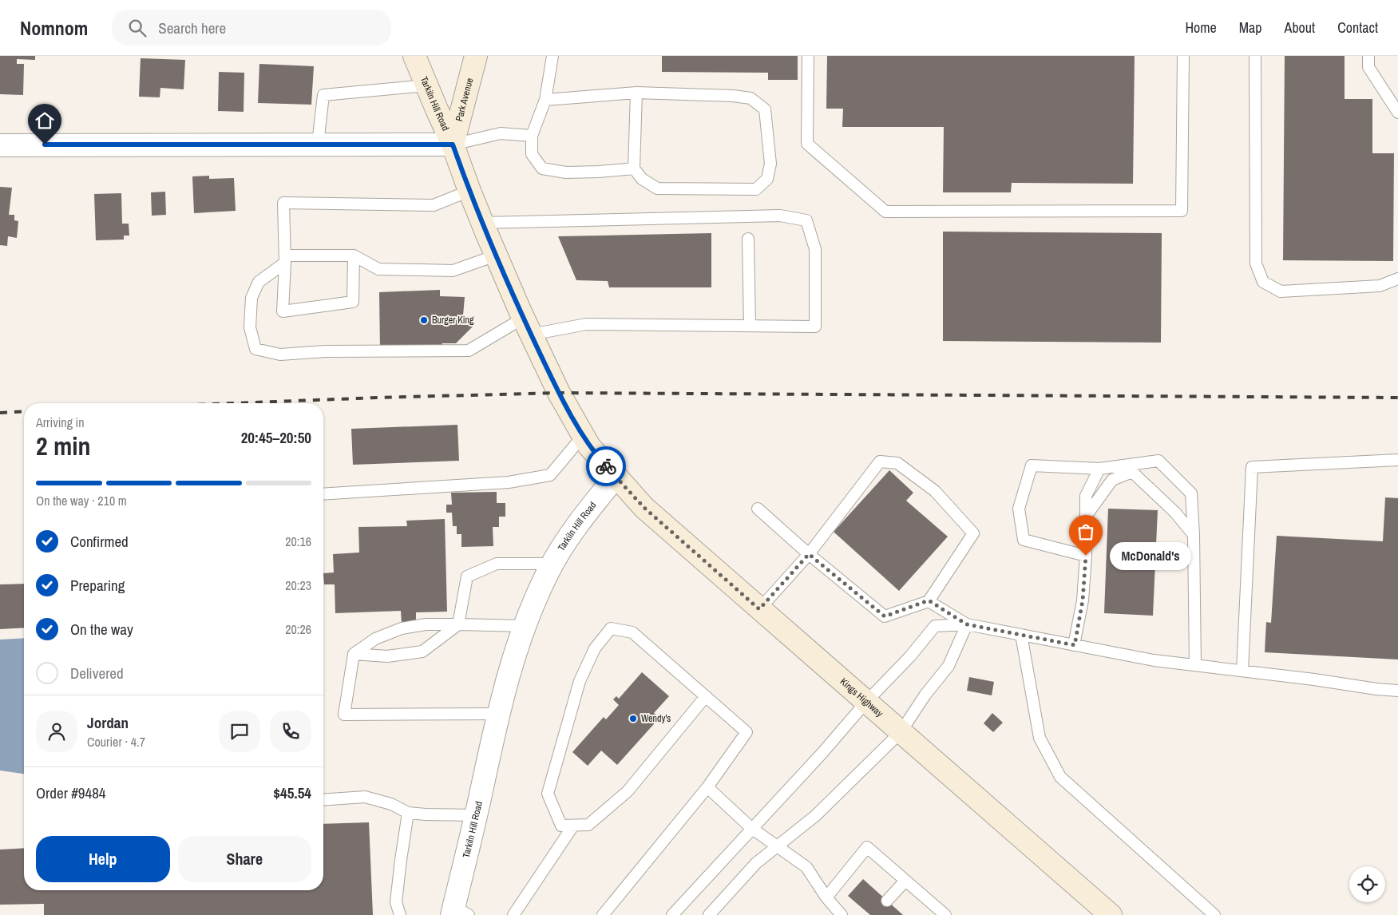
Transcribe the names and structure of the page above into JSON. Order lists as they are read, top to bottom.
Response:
{
  "streets": {
    "main road": ["Park Avenue", "Tarkiln Hill Road", "Kings Highway"]
  },
  "crossings": [
    ["Park Avenue", "Tarkiln Hill Road"],
    ["Tarkiln Hill Road", "Kings Highway"]
  ],
  "places": ["Burger King", "McDonald's", "Wendy's"],
  "page": {
    "header": "Nomnom",
    "search": "Search here",
    "nav": [
      "Home",
      "Map",
      "About",
      "Contact"
    ],
    "heading": ["2 min", "Arriving in", "20:45–20:50"],
    "panel": [
      "Jordan",
      "Courier · 4.7",
      "Order #9484",
      "$45.54"
    ],
    "bar": "On the way · 210 m",
    "list": [
      ["Confirmed", "20:16"],
      ["Preparing", "20:23"],
      ["On the way", "20:26"],
      "Delivered"
    ],
    "bubble": "McDonald's",
    "buttons": ["Help", "Share"]
  }
}
